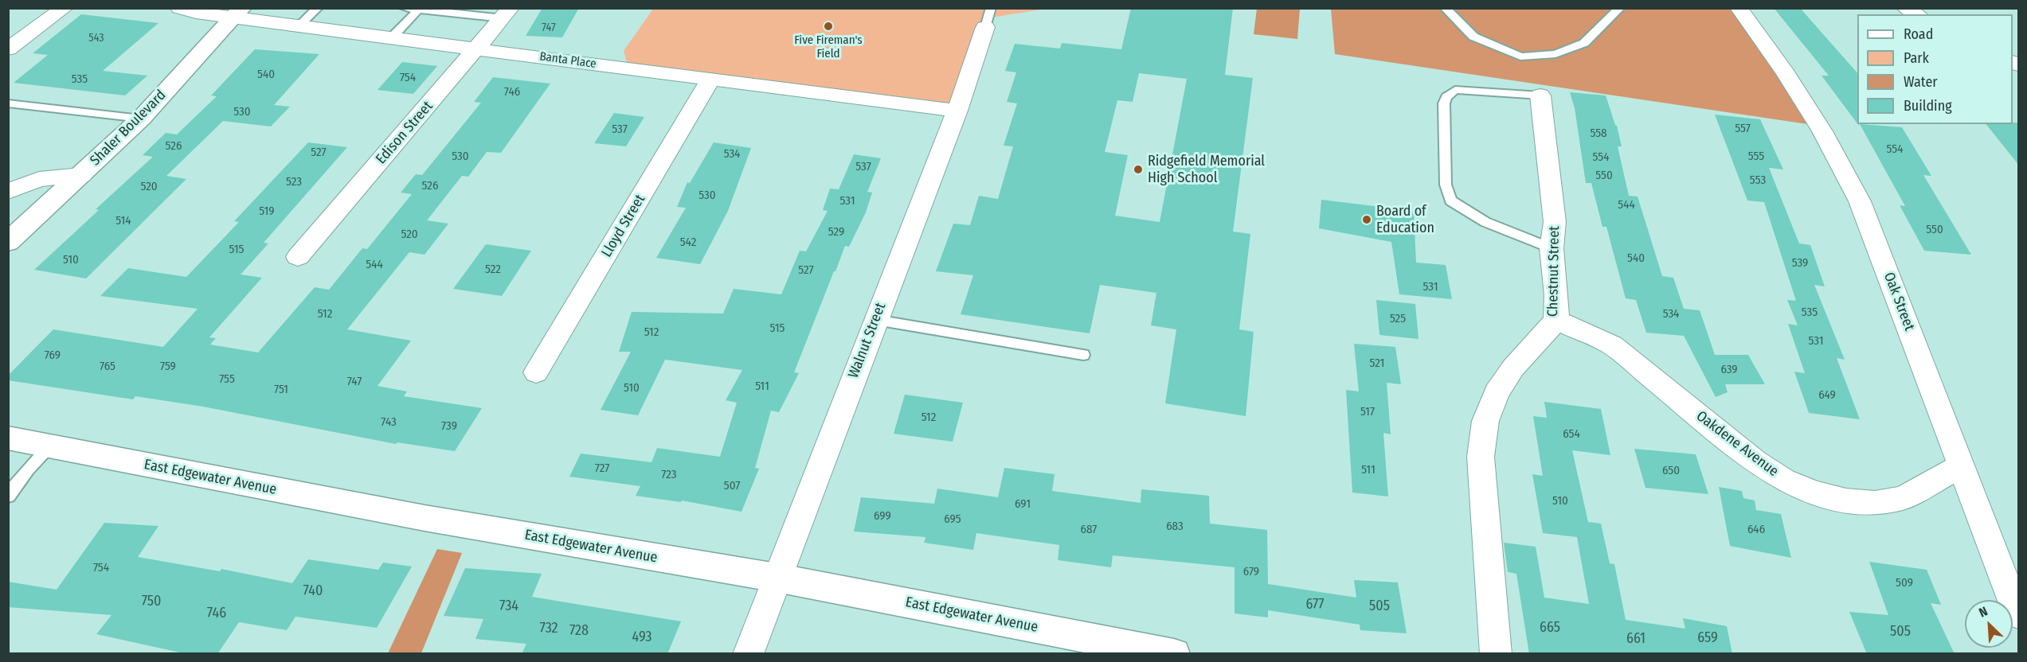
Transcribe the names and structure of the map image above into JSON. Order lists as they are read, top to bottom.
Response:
{
  "streets": {
    "street": [
      "Banta Place",
      "Shaler Boulevard",
      "Edison Street",
      "Lloyd Street",
      "Chestnut Street",
      "Oak Street",
      "Walnut Street",
      "Oakdene Avenue",
      "East Edgewater Avenue"
    ]
  },
  "crossings": [
    ["Banta Place", "Shaler Boulevard"],
    ["Banta Place", "Edison Street"],
    ["Banta Place", "Lloyd Street"],
    ["Banta Place", "Walnut Street"],
    ["Chestnut Street", "Oakdene Avenue"],
    ["Oak Street", "Oakdene Avenue"],
    ["Walnut Street", "East Edgewater Avenue"]
  ],
  "places": ["Five Fireman's Field", "Ridgefield Memorial High School", "Board of Education"],
  "house_numbers": [
    "747",
    "543",
    "540",
    "754",
    "535",
    "746",
    "530",
    "557",
    "537",
    "558",
    "526",
    "554",
    "527",
    "534",
    "530",
    "555",
    "554",
    "537",
    "550",
    "553",
    "523",
    "526",
    "520",
    "530",
    "531",
    "544",
    "519",
    "514",
    "550",
    "529",
    "520",
    "542",
    "515",
    "540",
    "510",
    "539",
    "544",
    "522",
    "527",
    "531",
    "535",
    "512",
    "534",
    "525",
    "515",
    "512",
    "531",
    "769",
    "521",
    "765",
    "759",
    "639",
    "755",
    "747",
    "511",
    "510",
    "751",
    "649",
    "517",
    "512",
    "743",
    "739",
    "654",
    "727",
    "511",
    "650",
    "723",
    "507",
    "510",
    "691",
    "699",
    "695",
    "683",
    "687",
    "646",
    "754",
    "679",
    "509",
    "740",
    "750",
    "677",
    "734",
    "505",
    "746",
    "665",
    "732",
    "728",
    "505",
    "493",
    "659",
    "661"
  ],
  "legend": [
    "Road",
    "Park",
    "Water",
    "Building"
  ],
  "north": "top left"
}
